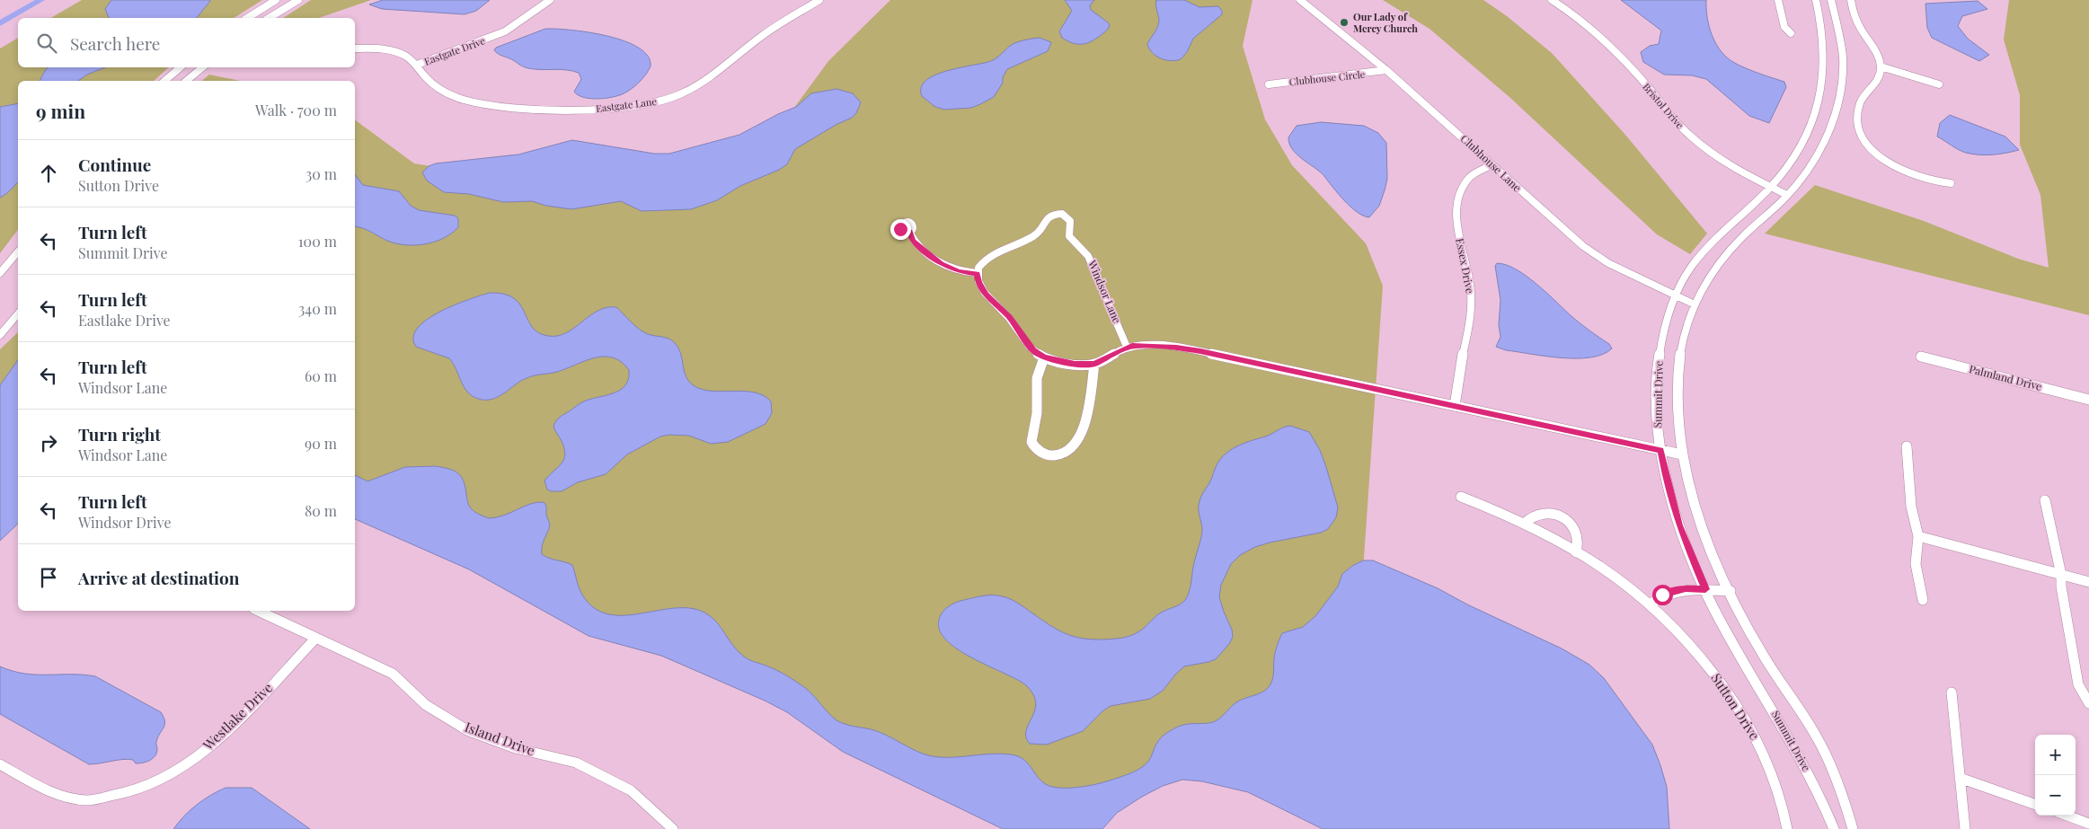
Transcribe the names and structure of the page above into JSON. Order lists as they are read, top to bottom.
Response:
{
  "streets": {
    "street": [
      "Eastgate Drive",
      "Clubhouse Circle",
      "Eastgate Lane",
      "Bristol Drive",
      "Clubhouse Lane",
      "Essex Drive",
      "Windsor Lane",
      "Palmland Drive",
      "Summit Drive",
      "Sutton Drive",
      "Westlake Drive",
      "Island Drive"
    ]
  },
  "crossings": [
    ["Eastgate Drive", "Eastgate Lane"],
    ["Clubhouse Circle", "Clubhouse Lane"],
    ["Bristol Drive", "Summit Drive"],
    ["Clubhouse Lane", "Essex Drive"],
    ["Clubhouse Lane", "Summit Drive"],
    ["Westlake Drive", "Island Drive"]
  ],
  "places": ["Our Lady of Mercy Church"],
  "page": {
    "search": "Search here",
    "heading": ["9 min", "Walk · 700 m"],
    "list": [
      ["Continue", "Sutton Drive", "30 m"],
      ["Turn left", "Summit Drive", "100 m"],
      ["Turn left", "Eastlake Drive", "340 m"],
      ["Turn left", "Windsor Lane", "60 m"],
      ["Turn right", "Windsor Lane", "90 m"],
      ["Turn left", "Windsor Drive", "80 m"],
      "Arrive at destination"
    ],
    "map_buttons": ["+", "−"]
  }
}
